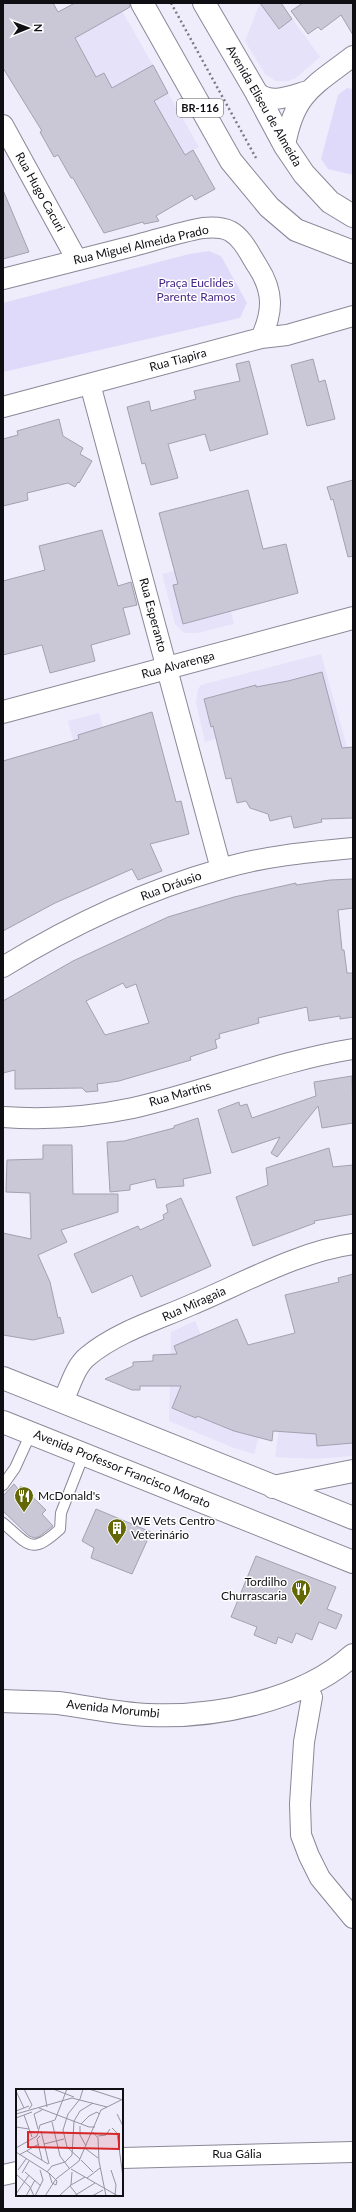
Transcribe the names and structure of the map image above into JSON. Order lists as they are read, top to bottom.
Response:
{
  "streets": {
    "main road": [
      "Avenida Eliseu de Almeida",
      "BR-116",
      "Rua Alvarenga",
      "Avenida Professor Francisco Morato",
      "Avenida Morumbi"
    ],
    "street": [
      "Rua Hugo Cacuri",
      "Rua Miguel Almeida Prado",
      "Rua Tiapira",
      "Rua Esperanto",
      "Rua Dráusio",
      "Rua Martins",
      "Rua Miragaia",
      "Rua Gália"
    ]
  },
  "crossings": [
    ["Rua Hugo Cacuri", "Rua Miguel Almeida Prado"],
    ["Rua Miguel Almeida Prado", "Rua Tiapira"],
    ["Rua Tiapira", "Rua Esperanto"],
    ["Rua Esperanto", "Rua Alvarenga"],
    ["Rua Esperanto", "Rua Dráusio"]
  ],
  "parks": ["Praça Euclides Parente Ramos"],
  "places": {
    "restaurant": ["McDonald's", "Tordilho Churrascaria"],
    "building": ["WE Vets Centro Veterinário"]
  },
  "north": "right"
}
